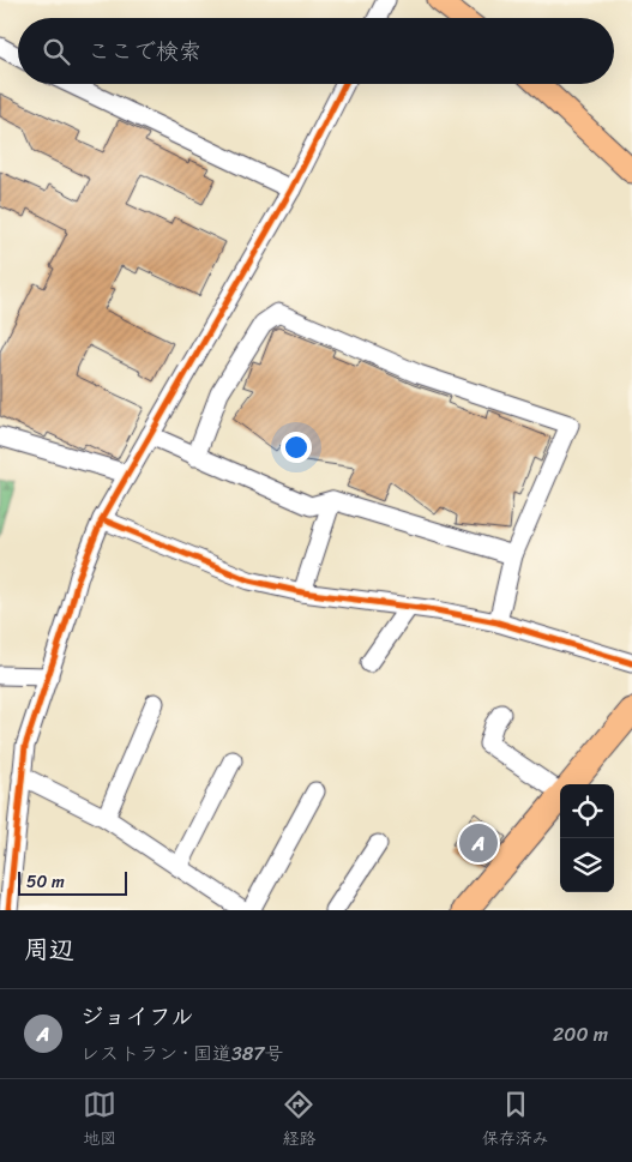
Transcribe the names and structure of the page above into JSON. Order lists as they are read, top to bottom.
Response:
{
  "scale_bar": "50 m",
  "page": {
    "search": "ここで検索",
    "pins": "A",
    "scale": "50 m",
    "heading": "周辺",
    "list": [
      {
        "mark": "A",
        "name": "ジョイフル",
        "note": "レストラン · 国道387号",
        "value": "200 m"
      }
    ],
    "nav": ["地図", "経路", "保存済み"]
  }
}
